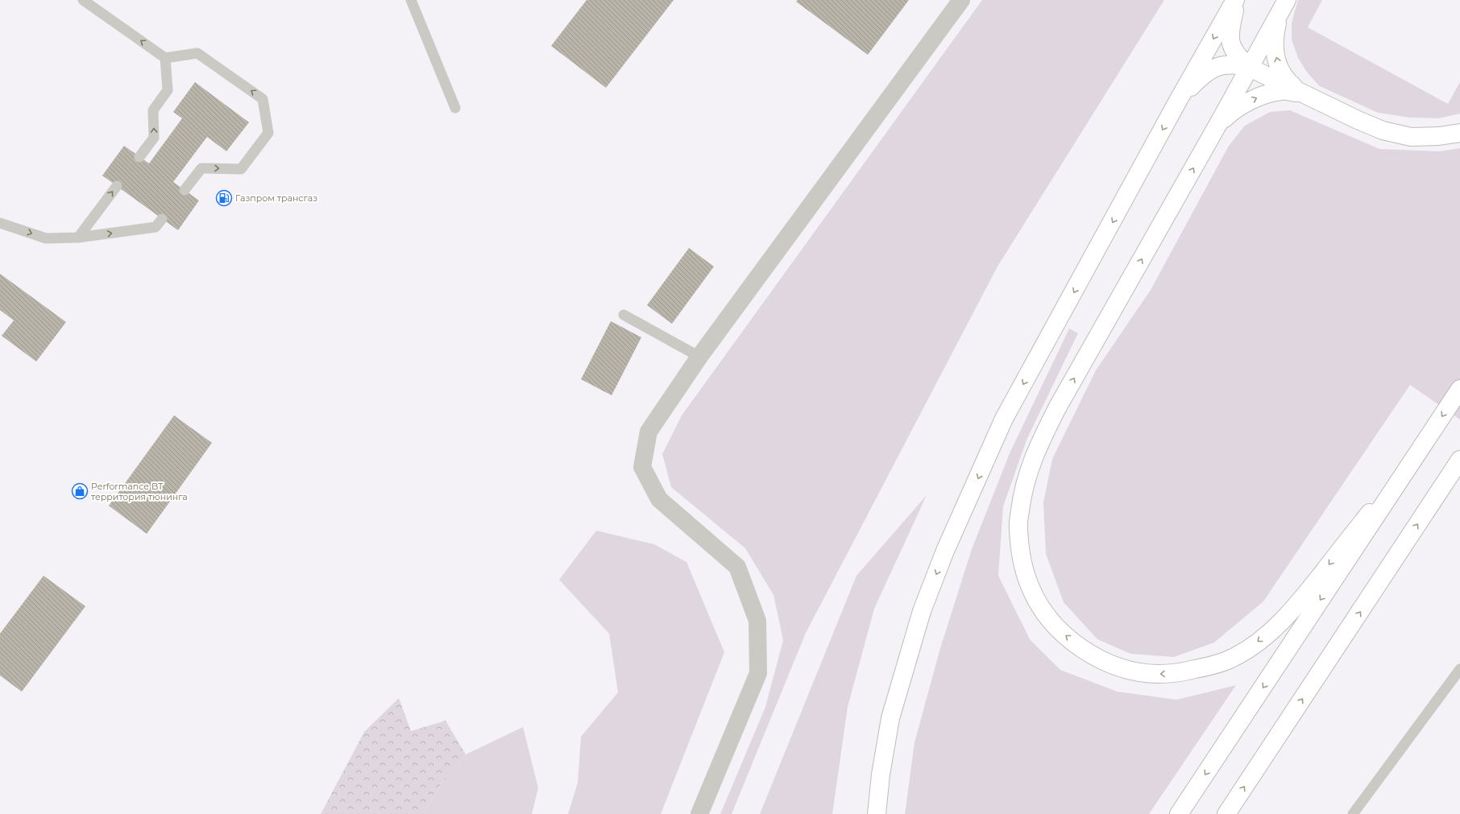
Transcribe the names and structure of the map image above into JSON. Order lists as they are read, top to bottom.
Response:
{
  "places": {
    "fuel station": ["Газпром трансгаз"],
    "shop": ["Performance BT территория тюнинга"]
  }
}
